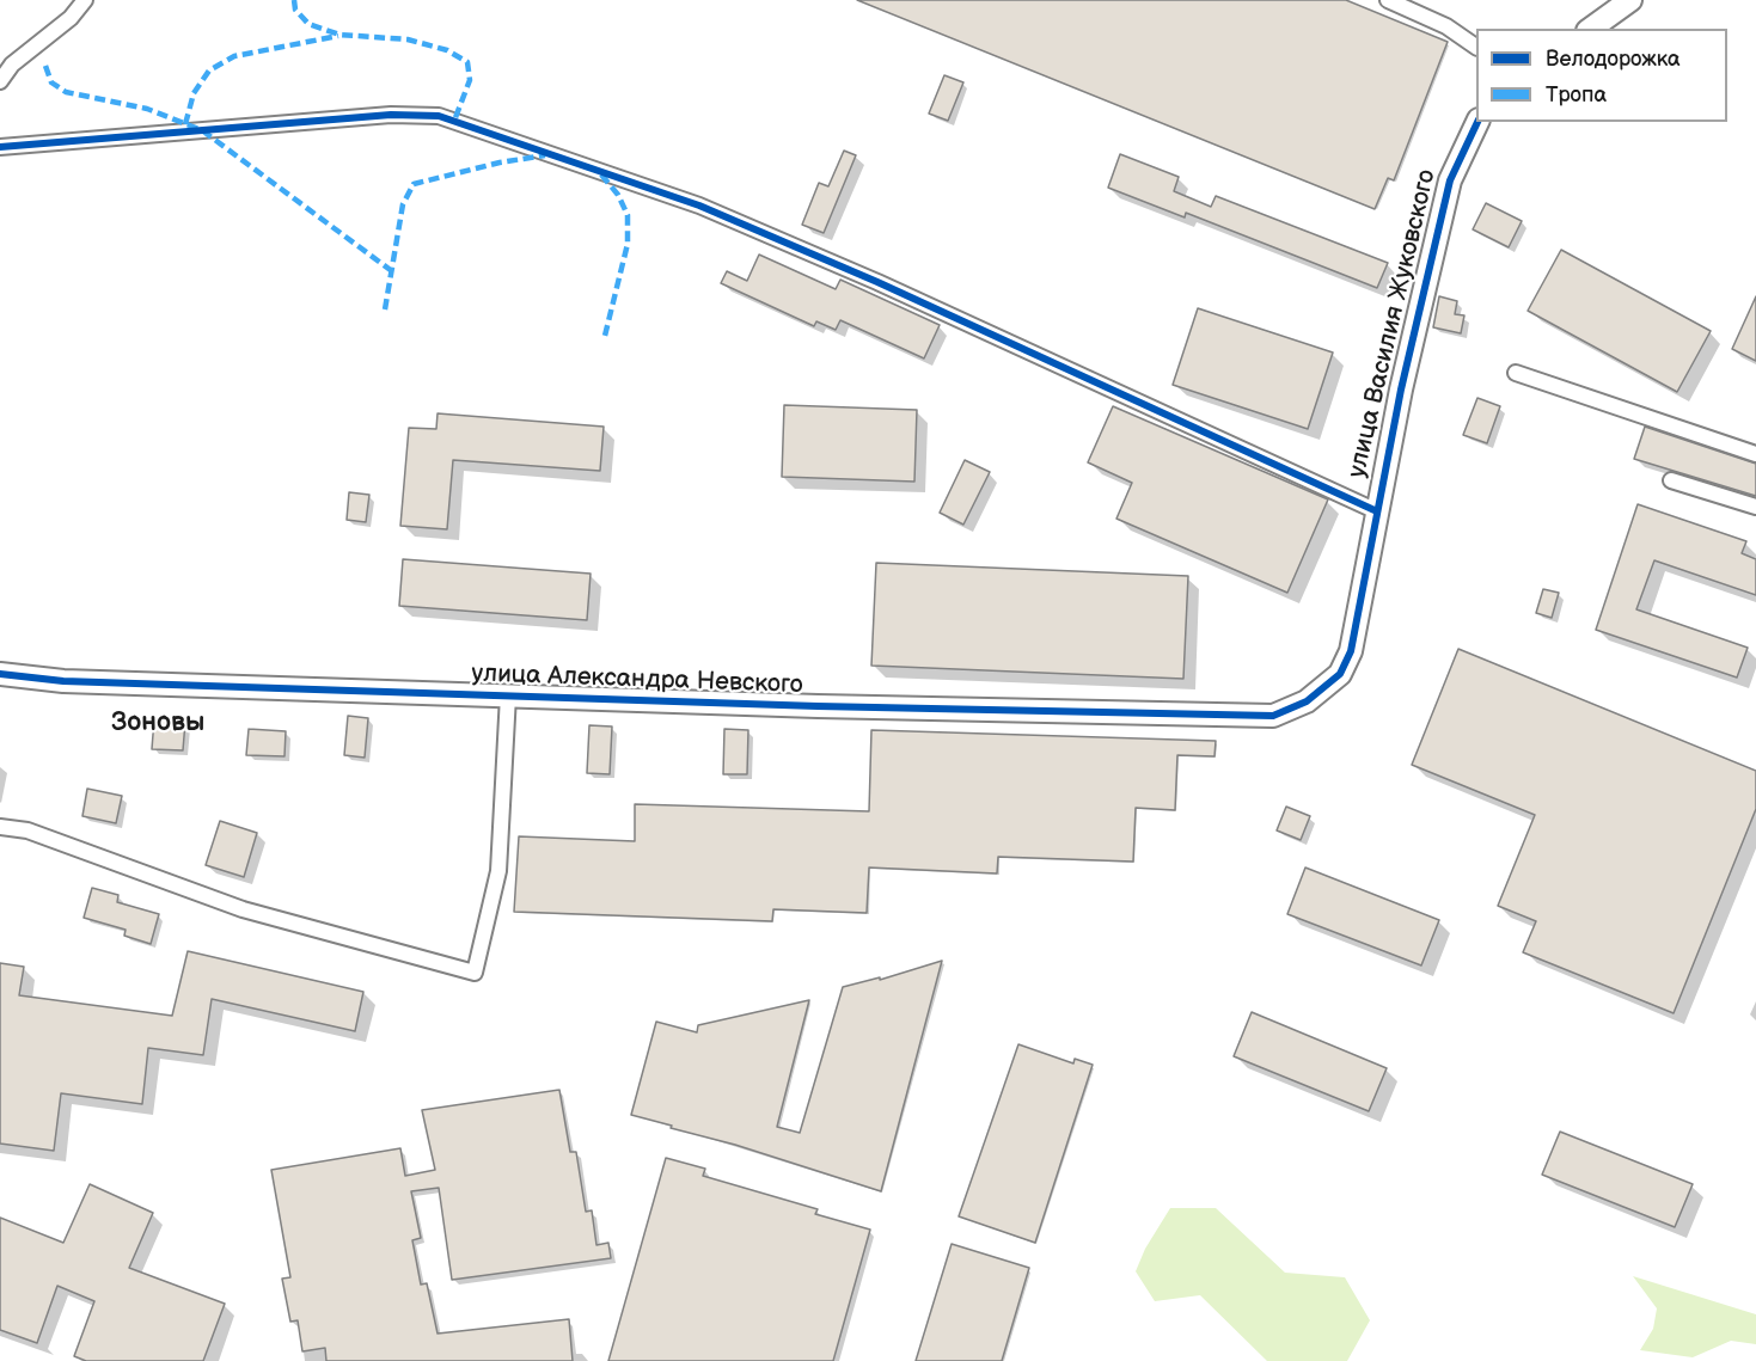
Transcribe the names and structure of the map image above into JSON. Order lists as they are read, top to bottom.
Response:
{
  "streets": {
    "street": ["улица Василия Жуковского", "улица Александра Невского"]
  },
  "crossings": [
    ["улица Василия Жуковского", "улица Александра Невского"]
  ],
  "districts": ["Зоновы"],
  "legend": ["Велодорожка", "Тропа"]
}
